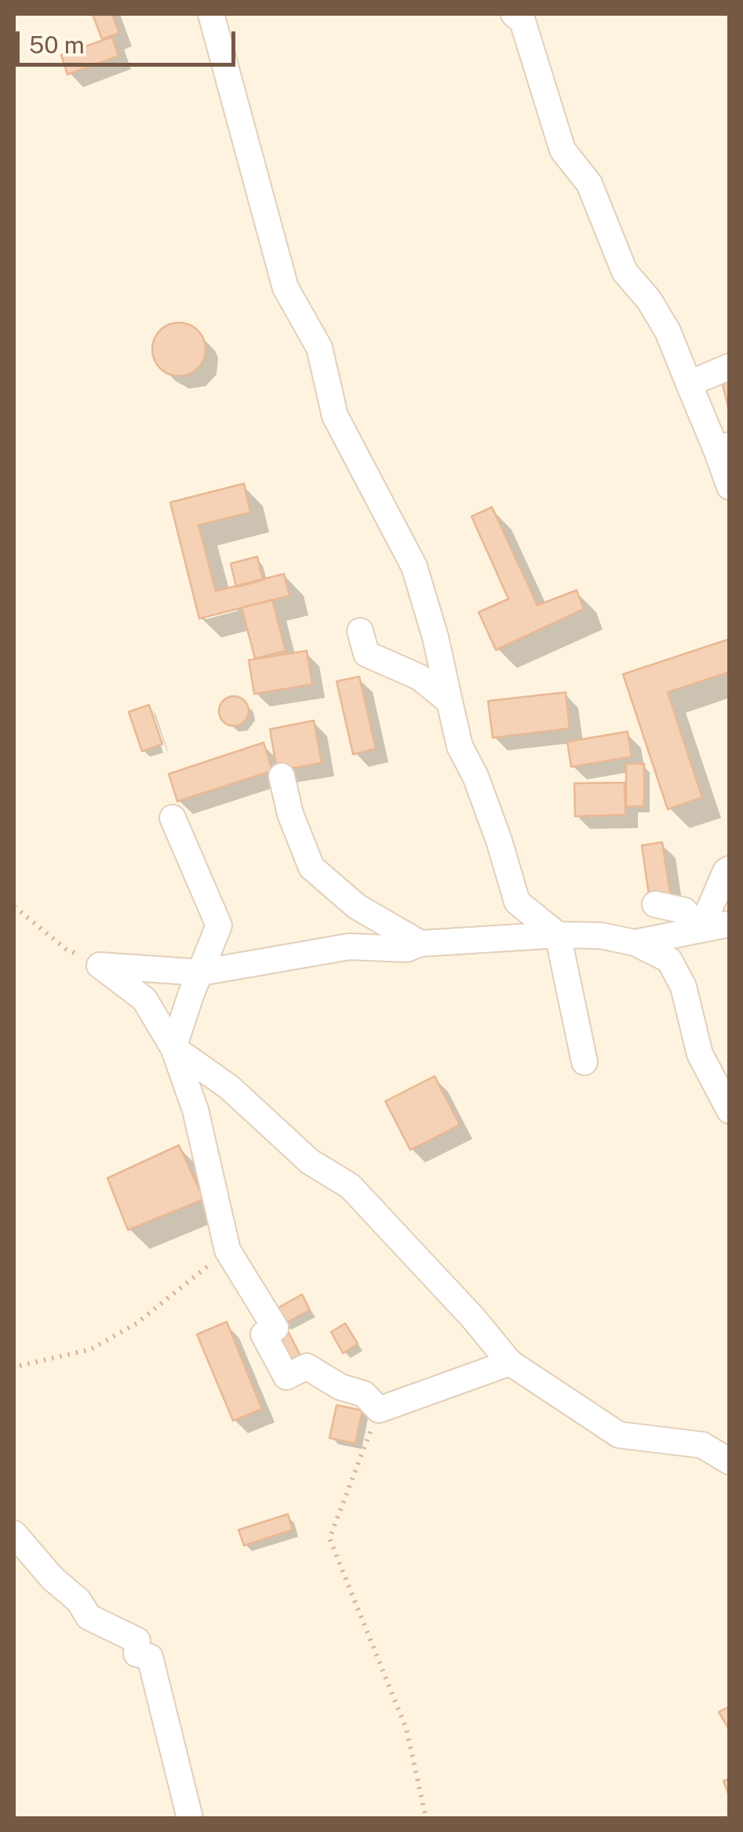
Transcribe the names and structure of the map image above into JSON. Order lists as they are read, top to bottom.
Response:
{
  "scale_bar": "50 m"
}
